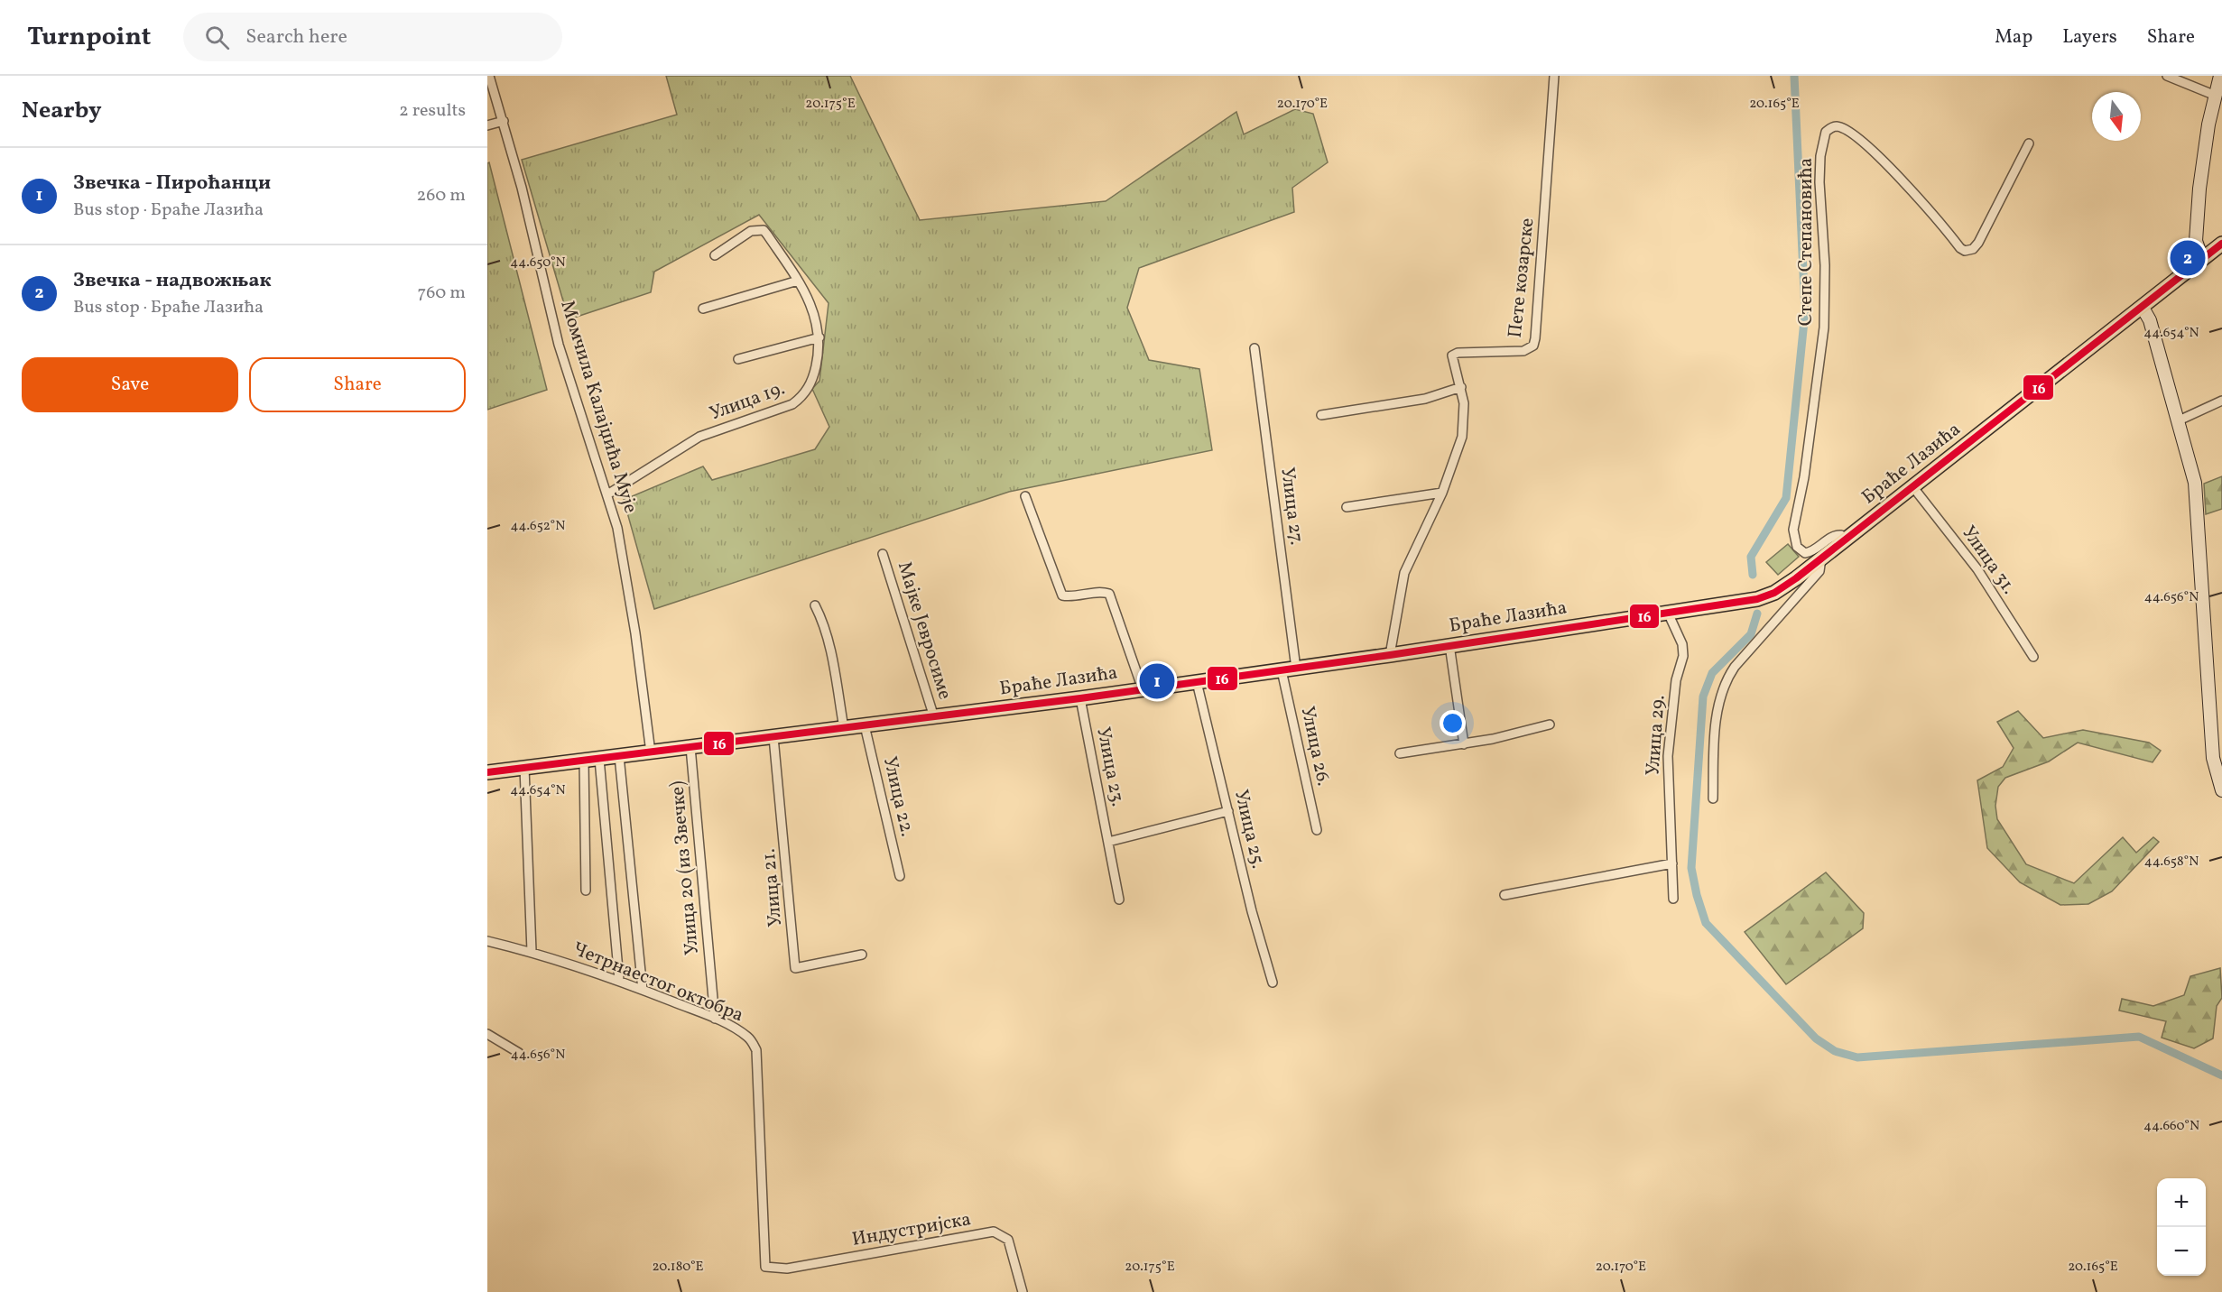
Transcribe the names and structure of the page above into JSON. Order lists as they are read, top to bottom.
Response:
{
  "streets": {
    "main road": ["Браће Лазића"],
    "street": [
      "Степе Степановића",
      "Пете козарске",
      "Улица 19.",
      "Момчила Калајџића Мује",
      "Улица 27.",
      "Улица 31.",
      "Мајке Јевросиме",
      "Улица 29.",
      "Улица 26.",
      "Улица 23.",
      "Улица 22.",
      "Улица 25.",
      "Улица 20 (из Звечке)",
      "Улица 21.",
      "Четрнаестог октобра",
      "Индустријска"
    ]
  },
  "crossings": [
    ["Степе Степановића", "Браће Лазића"],
    ["Пете козарске", "Браће Лазића"],
    ["Улица 19.", "Момчила Калајџића Мује"],
    ["Момчила Калајџића Мује", "Браће Лазића"],
    ["Браће Лазића", "Улица 27."],
    ["Браће Лазића", "Улица 31."],
    ["Браће Лазића", "Мајке Јевросиме"],
    ["Браће Лазића", "Улица 29."],
    ["Браће Лазића", "Улица 26."],
    ["Браће Лазића", "Улица 23."],
    ["Браће Лазића", "Улица 22."],
    ["Браће Лазића", "Улица 25."],
    ["Браће Лазића", "Улица 20 (из Звечке)"],
    ["Браће Лазића", "Улица 21."],
    ["Улица 20 (из Звечке)", "Четрнаестог октобра"],
    ["Четрнаестог октобра", "Индустријска"]
  ],
  "lines": ["transit line 16"],
  "north": "bottom",
  "page": {
    "header": "Turnpoint",
    "search": "Search here",
    "nav": ["Map", "Layers", "Share"],
    "heading": ["Nearby", "2 results"],
    "list": [
      {
        "mark": "1",
        "name": "Звечка - Пироћанци",
        "note": "Bus stop · Браће Лазића",
        "value": "260 m"
      },
      {
        "mark": "2",
        "name": "Звечка - надвожњак",
        "note": "Bus stop · Браће Лазића",
        "value": "760 m"
      }
    ],
    "pins": ["2", "1"],
    "buttons": ["Save", "Share"],
    "map_buttons": ["+", "−"]
  },
  "coordinates": [
    "20.175°E",
    "20.170°E",
    "20.165°E",
    "44.650°N",
    "44.654°N",
    "44.652°N",
    "44.656°N",
    "44.658°N",
    "44.660°N",
    "20.180°E"
  ]
}
